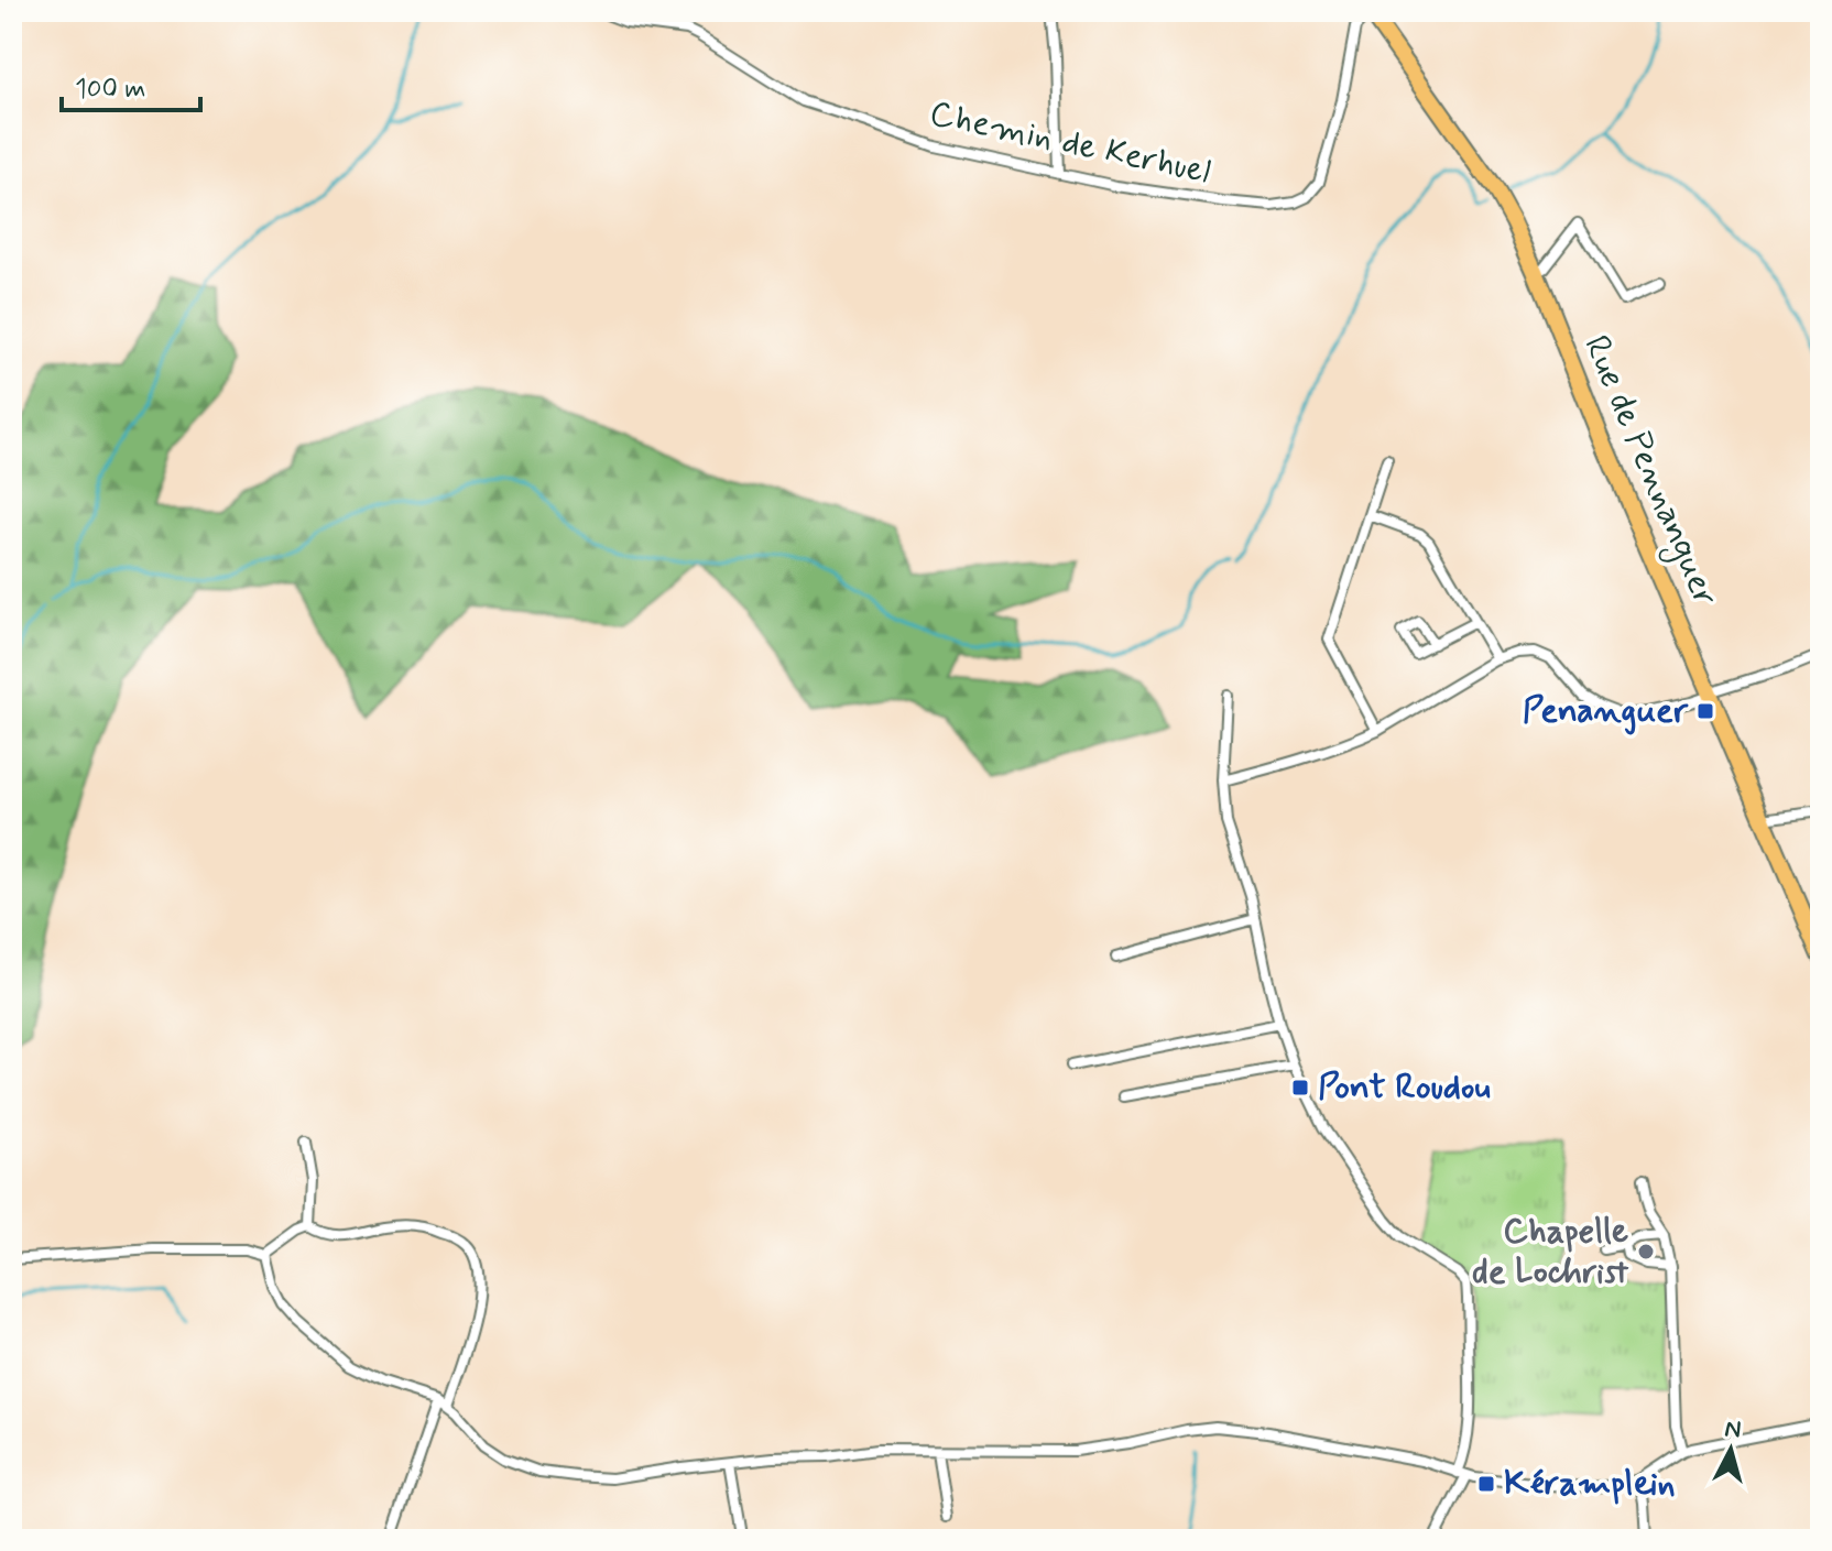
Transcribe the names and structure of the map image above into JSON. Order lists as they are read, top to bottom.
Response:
{
  "streets": {
    "main road": ["Rue de Pennanguer"],
    "street": ["Chemin de Kerhuel"]
  },
  "crossings": [
    ["Chemin de Kerhuel", "Rue de Pennanguer"]
  ],
  "places": {
    "transit": ["Penanguer", "Pont Roudou", "Kéramplein"],
    "other": ["Chapelle de Lochrist"]
  },
  "scale_bar": "100 m",
  "north": "top"
}
